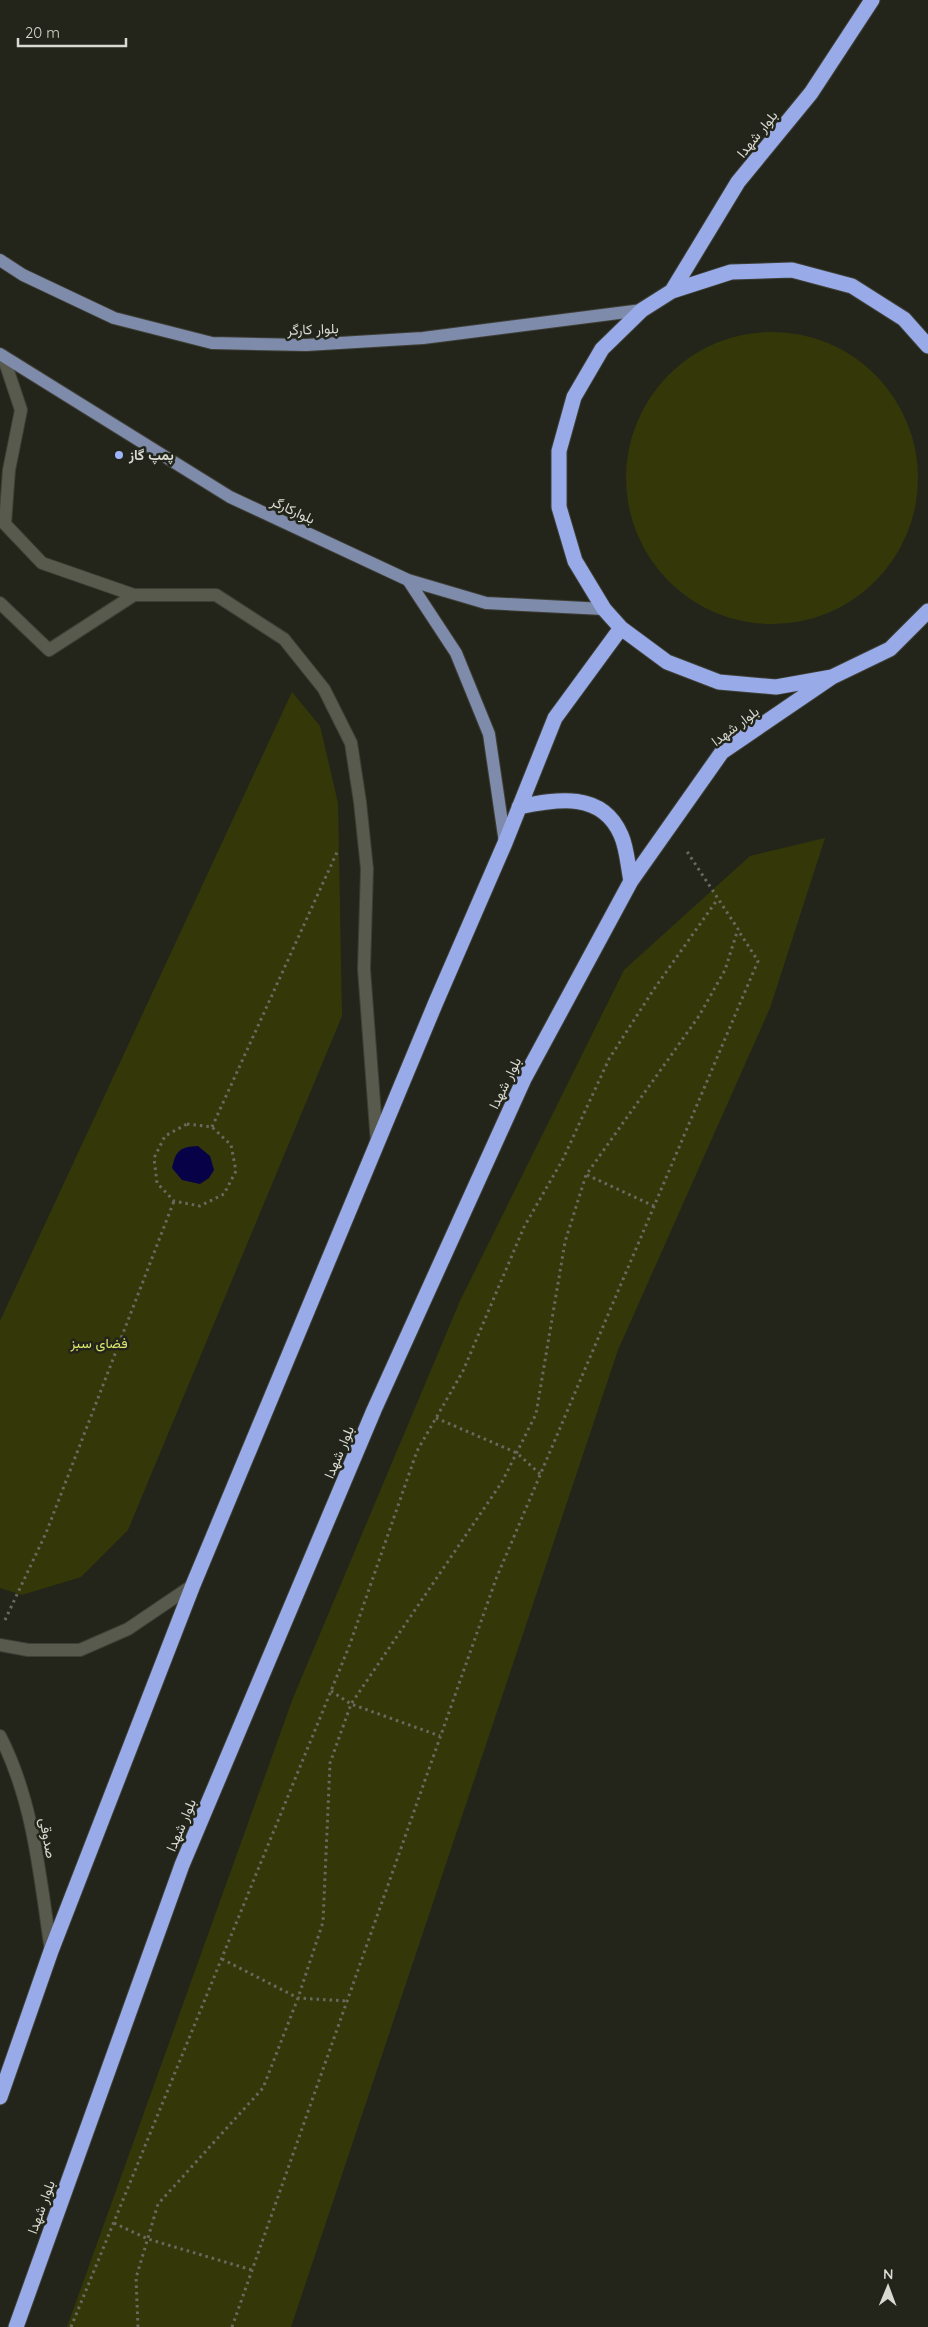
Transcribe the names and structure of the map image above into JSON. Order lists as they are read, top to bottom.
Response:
{
  "streets": {
    "highway": ["بلوار شهدا"],
    "main road": ["بلوار کارگر", "بلوارکارگر"],
    "street": ["صدوقی"]
  },
  "parks": ["فضای سبز"],
  "places": ["پمپ گاز"],
  "scale_bar": "20 m",
  "north": "top"
}
